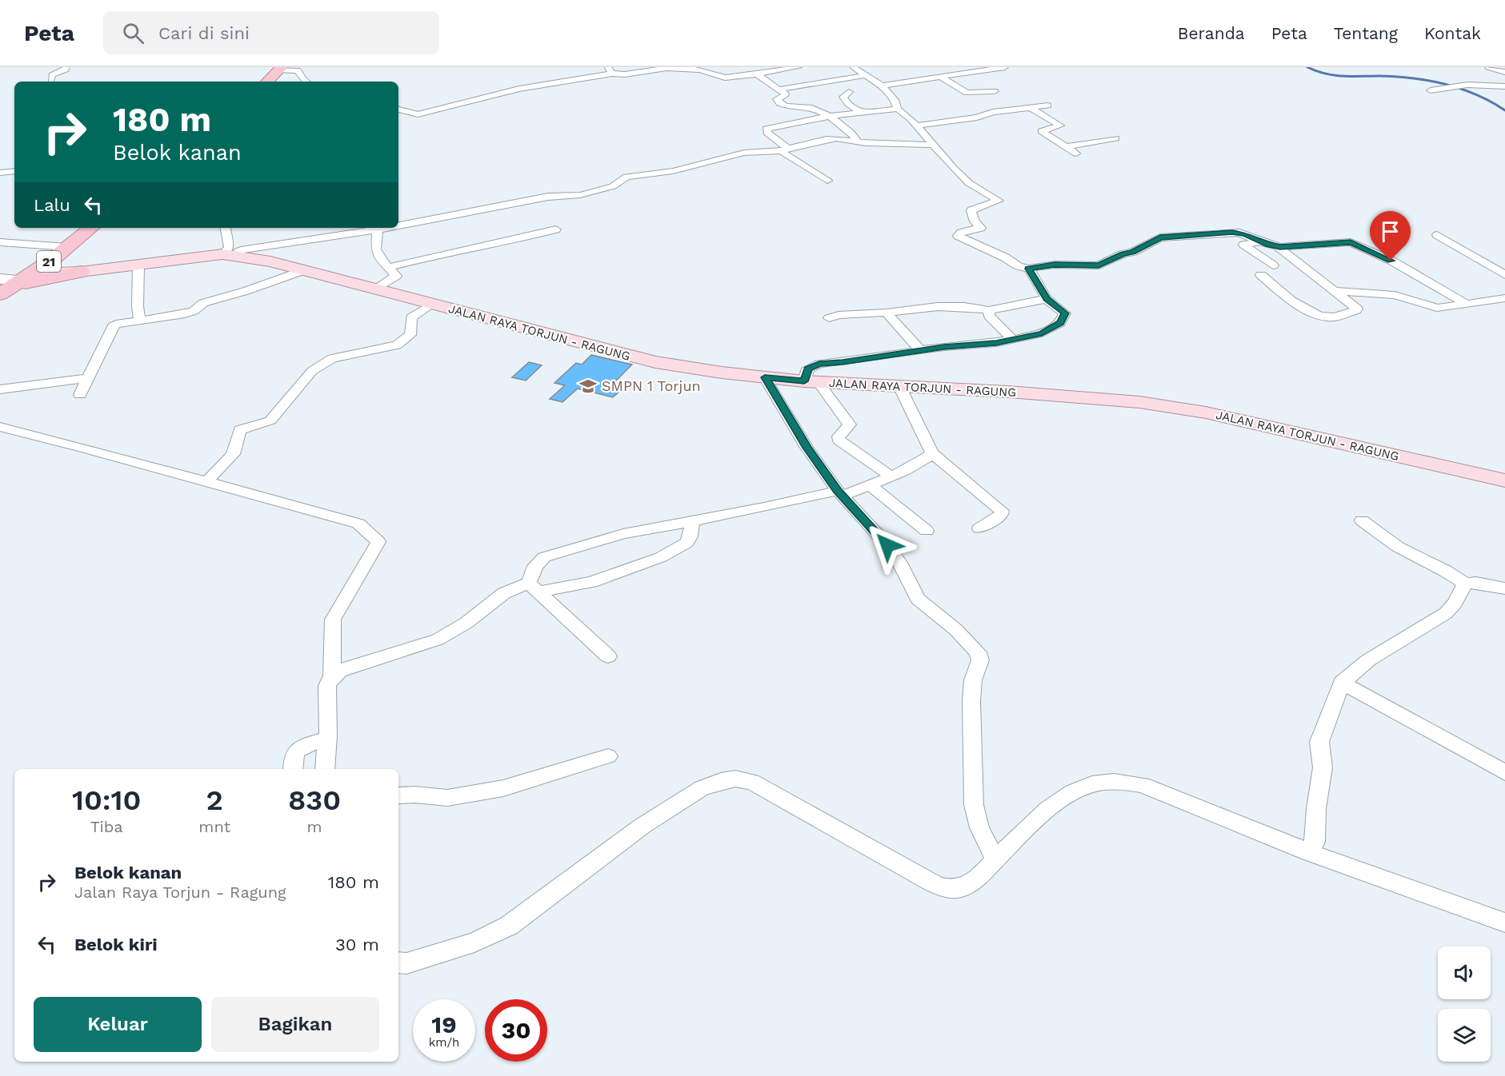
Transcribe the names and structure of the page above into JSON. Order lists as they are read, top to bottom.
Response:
{
  "streets": {
    "highway": ["21"],
    "main road": ["JALAN RAYA TORJUN - RAGUNG"]
  },
  "crossings": [
    ["21", "JALAN RAYA TORJUN - RAGUNG"]
  ],
  "places": {
    "school or university": ["SMPN 1 Torjun"]
  },
  "page": {
    "header": "Peta",
    "search": "Cari di sini",
    "nav": [
      "Beranda",
      "Peta",
      "Tentang",
      "Kontak"
    ],
    "turn": ["180 m", "Belok kanan"],
    "then": "Lalu",
    "eta": [
      "10:10",
      "Tiba",
      "2",
      "mnt",
      "830",
      "m"
    ],
    "list": [
      {
        "name": "Belok kanan",
        "note": "Jalan Raya Torjun - Ragung",
        "value": "180 m"
      },
      {
        "name": "Belok kiri",
        "value": "30 m"
      }
    ],
    "buttons": ["Keluar", "Bagikan"],
    "speed": "19 km/h",
    "limit": "30"
  }
}
